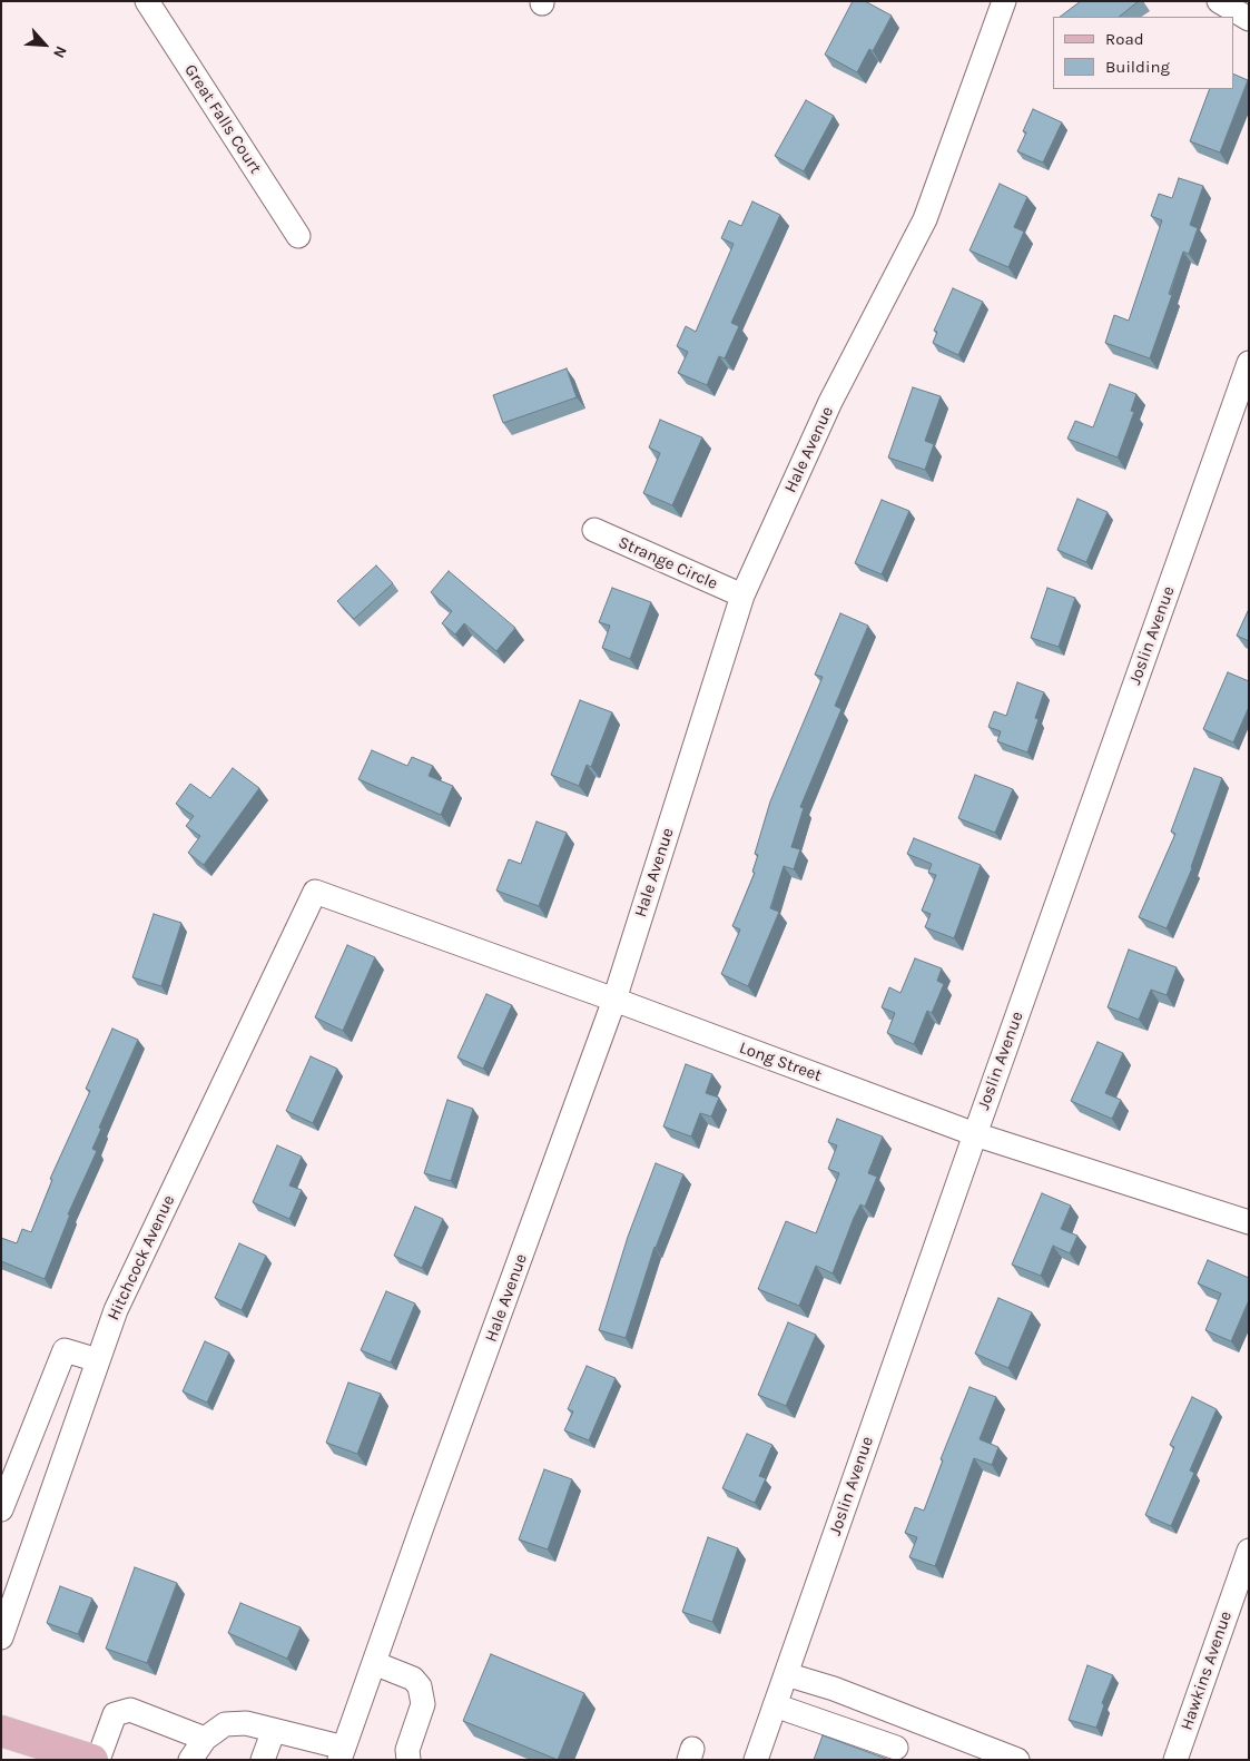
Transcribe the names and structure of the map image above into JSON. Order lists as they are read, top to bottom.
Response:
{
  "streets": {
    "street": [
      "Great Falls Court",
      "Hale Avenue",
      "Strange Circle",
      "Joslin Avenue",
      "Long Street",
      "Hitchcock Avenue",
      "Hawkins Avenue"
    ]
  },
  "crossings": [
    ["Hale Avenue", "Strange Circle"],
    ["Hale Avenue", "Long Street"],
    ["Joslin Avenue", "Long Street"],
    ["Long Street", "Hitchcock Avenue"]
  ],
  "legend": ["Road", "Building"],
  "north": "bottom right"
}
